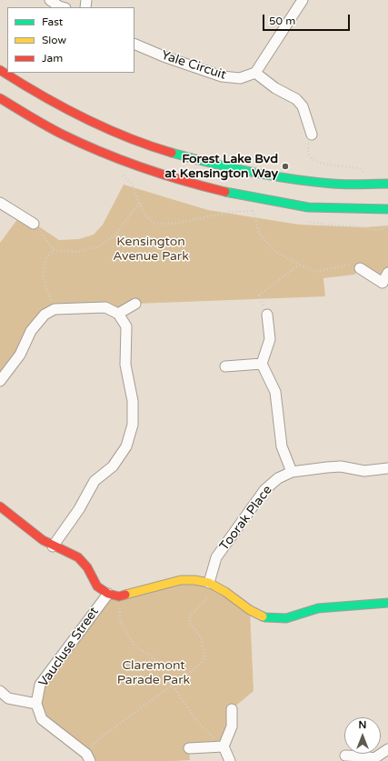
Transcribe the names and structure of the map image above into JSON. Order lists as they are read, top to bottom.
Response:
{
  "streets": {
    "street": ["Yale Circuit", "Toorak Place", "Vaucluse Street"]
  },
  "parks": ["Kensington Avenue Park", "Claremont Parade Park"],
  "places": ["Forest Lake Bvd at Kensington Way"],
  "legend": ["Fast", "Slow", "Jam"],
  "scale_bar": "50 m",
  "north": "top"
}
